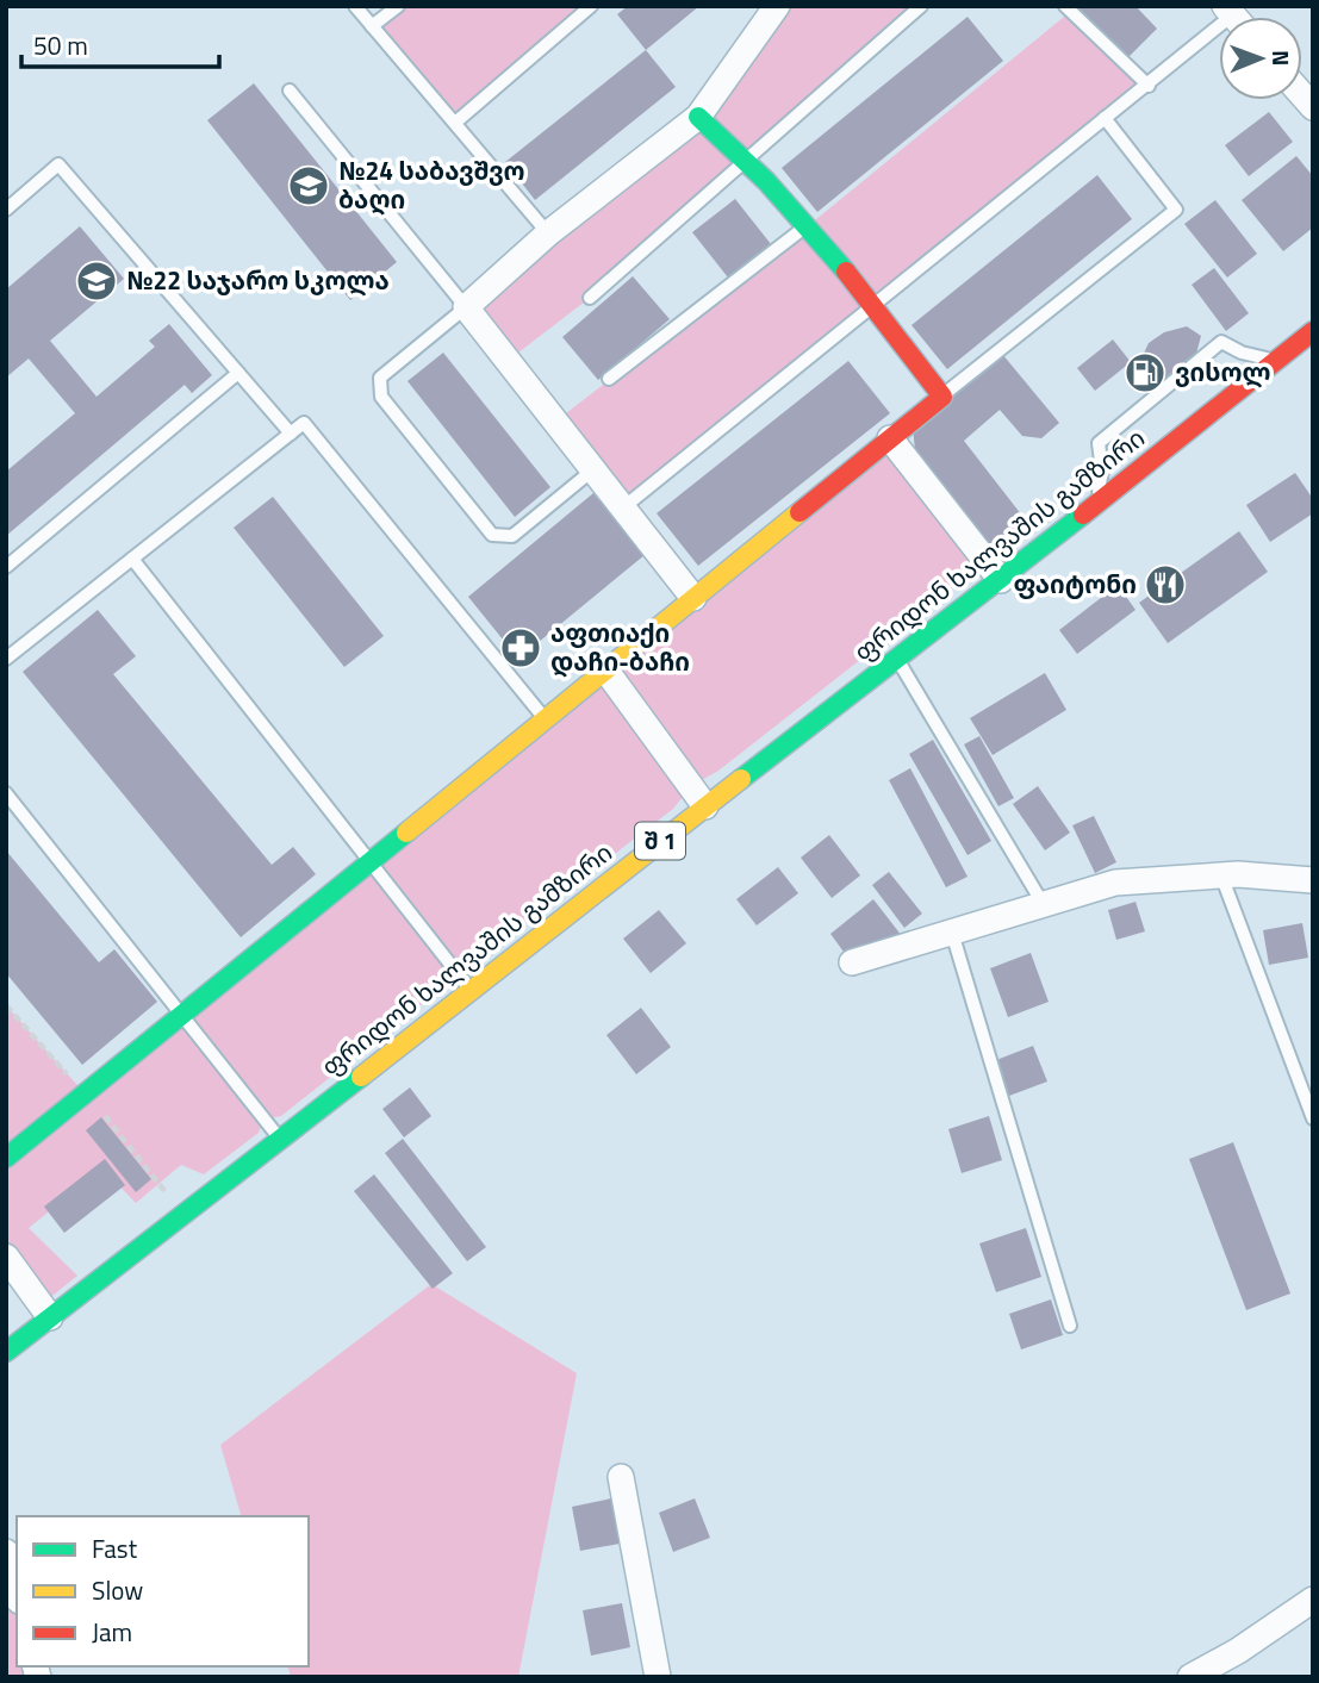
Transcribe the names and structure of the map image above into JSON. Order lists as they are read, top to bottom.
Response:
{
  "streets": {
    "main road": ["ფრიდონ ხალვაშის გამზირი", "შ 1"]
  },
  "places": {
    "school or university": ["№24 საბავშვო ბაღი", "№22 საჯარო სკოლა"],
    "fuel station": ["ვისოლ"],
    "restaurant": ["ფაიტონი"],
    "pharmacy": ["აფთიაქი დაჩი-ბაჩი"]
  },
  "legend": ["Fast", "Slow", "Jam"],
  "scale_bar": "50 m",
  "north": "right"
}
